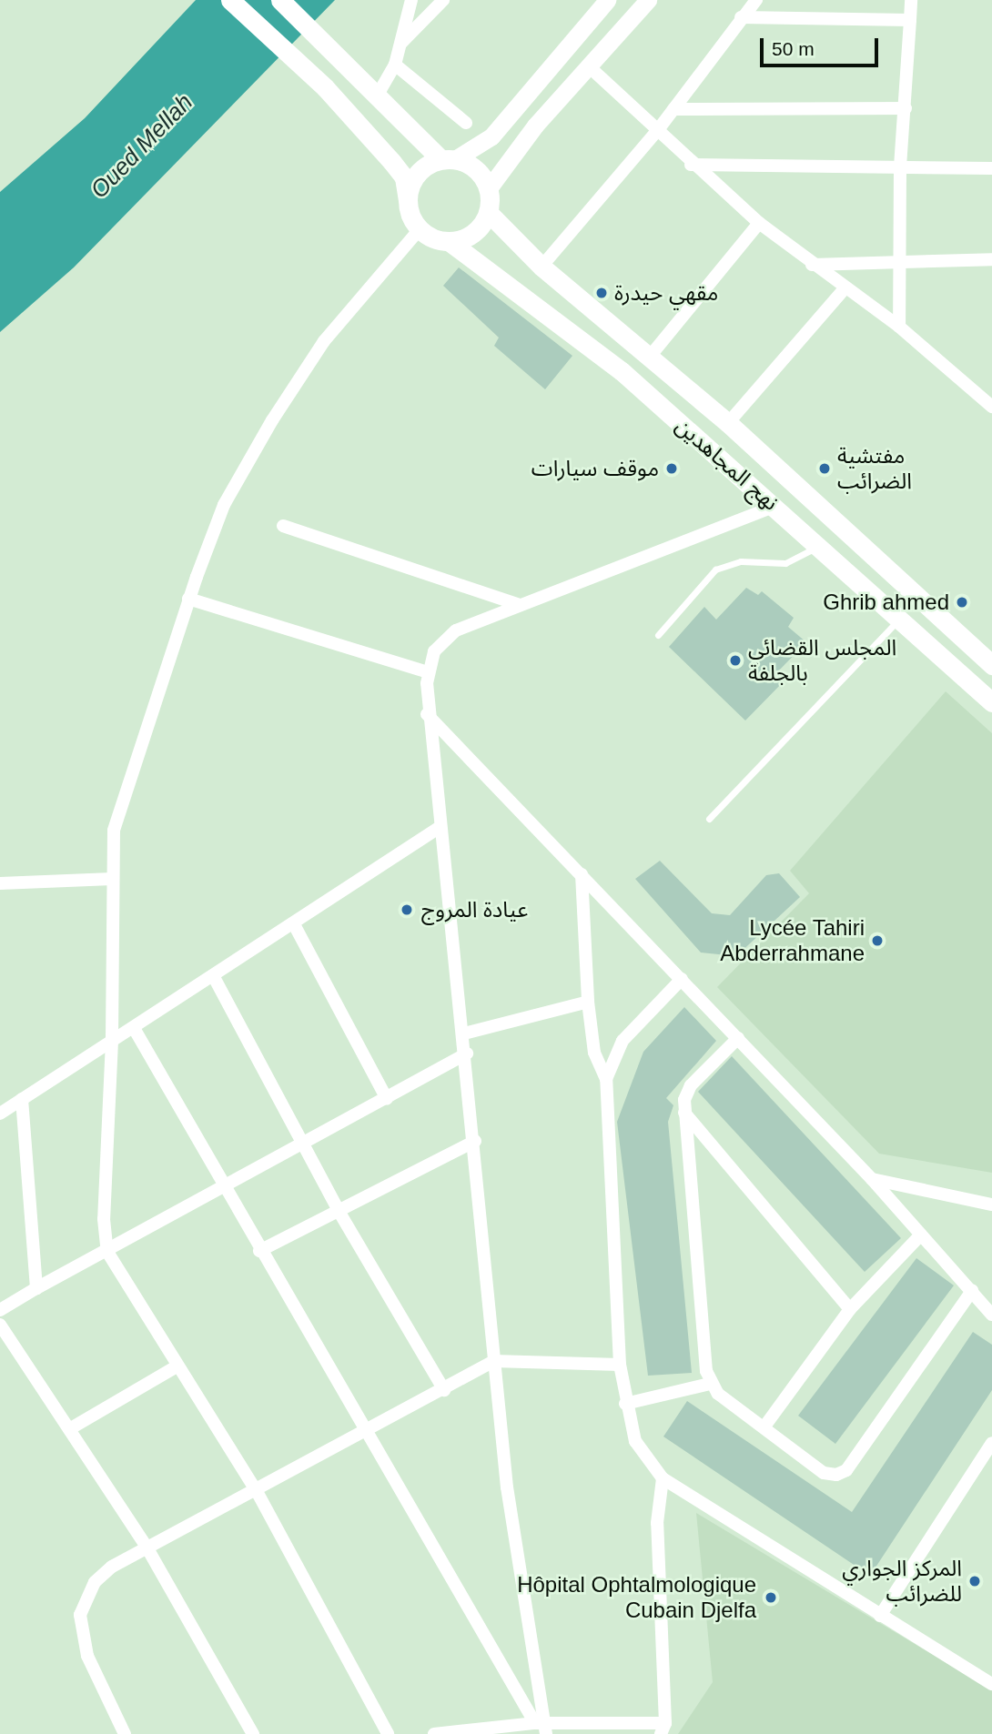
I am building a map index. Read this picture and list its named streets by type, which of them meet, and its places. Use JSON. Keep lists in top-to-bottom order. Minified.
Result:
{"streets":{"main road":["نهج المجاهدين"]},"water":["Oued Mellah"],"places":["مقهي حيدرة","موقف سيارات","مفتشية الضرائب","Ghrib ahmed","المجلس القضائي بالجلفة","عيادة المروج","Lycée Tahiri Abderrahmane","المركز الجواري للضرائب","Hôpital Ophtalmologique Cubain Djelfa"],"scale_bar":"50 m"}
